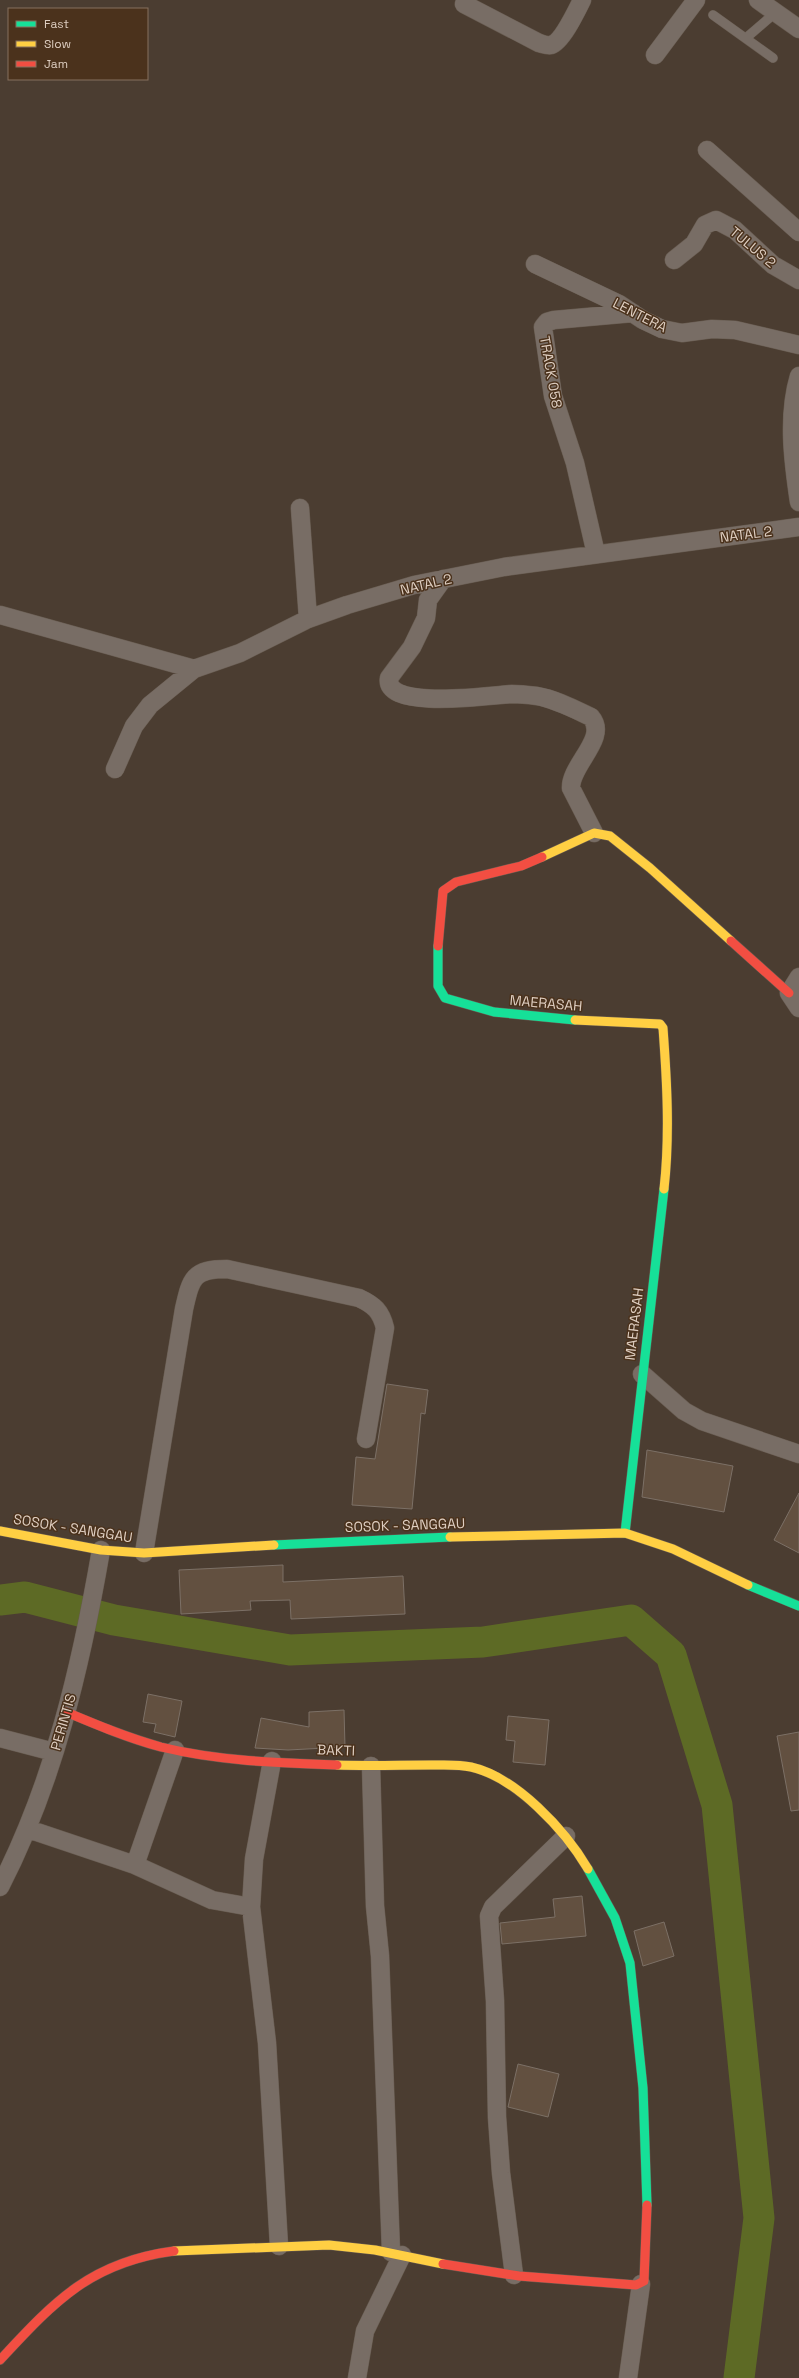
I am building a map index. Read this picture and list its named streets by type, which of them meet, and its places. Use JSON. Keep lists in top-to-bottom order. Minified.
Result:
{"streets":{"main road":["MAERASAH","SOSOK - SANGGAU","BAKTI"],"street":["TULUS 2","LENTERA","TRACK 058","NATAL 2","PERINTIS"]},"crossings":[["LENTERA","TRACK 058"],["TRACK 058","NATAL 2"],["MAERASAH","SOSOK - SANGGAU"],["SOSOK - SANGGAU","PERINTIS"],["PERINTIS","BAKTI"]],"legend":["Fast","Slow","Jam"]}
